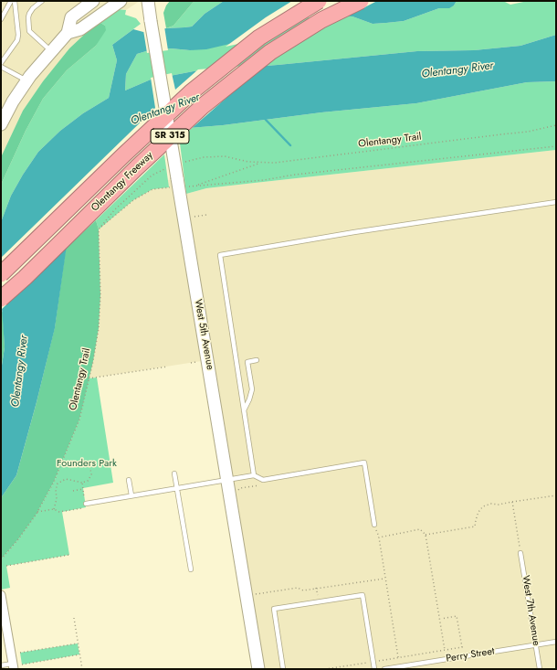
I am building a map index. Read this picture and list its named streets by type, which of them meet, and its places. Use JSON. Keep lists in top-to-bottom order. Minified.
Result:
{"streets":{"highway":["SR 315","Olentangy Freeway"],"main road":["West 5th Avenue"],"lane":["West 7th Avenue","Perry Street"],"path":["Olentangy Trail"]},"crossings":[["West 7th Avenue","Perry Street"]],"water":["Olentangy River"],"parks":["Founders Park"]}
